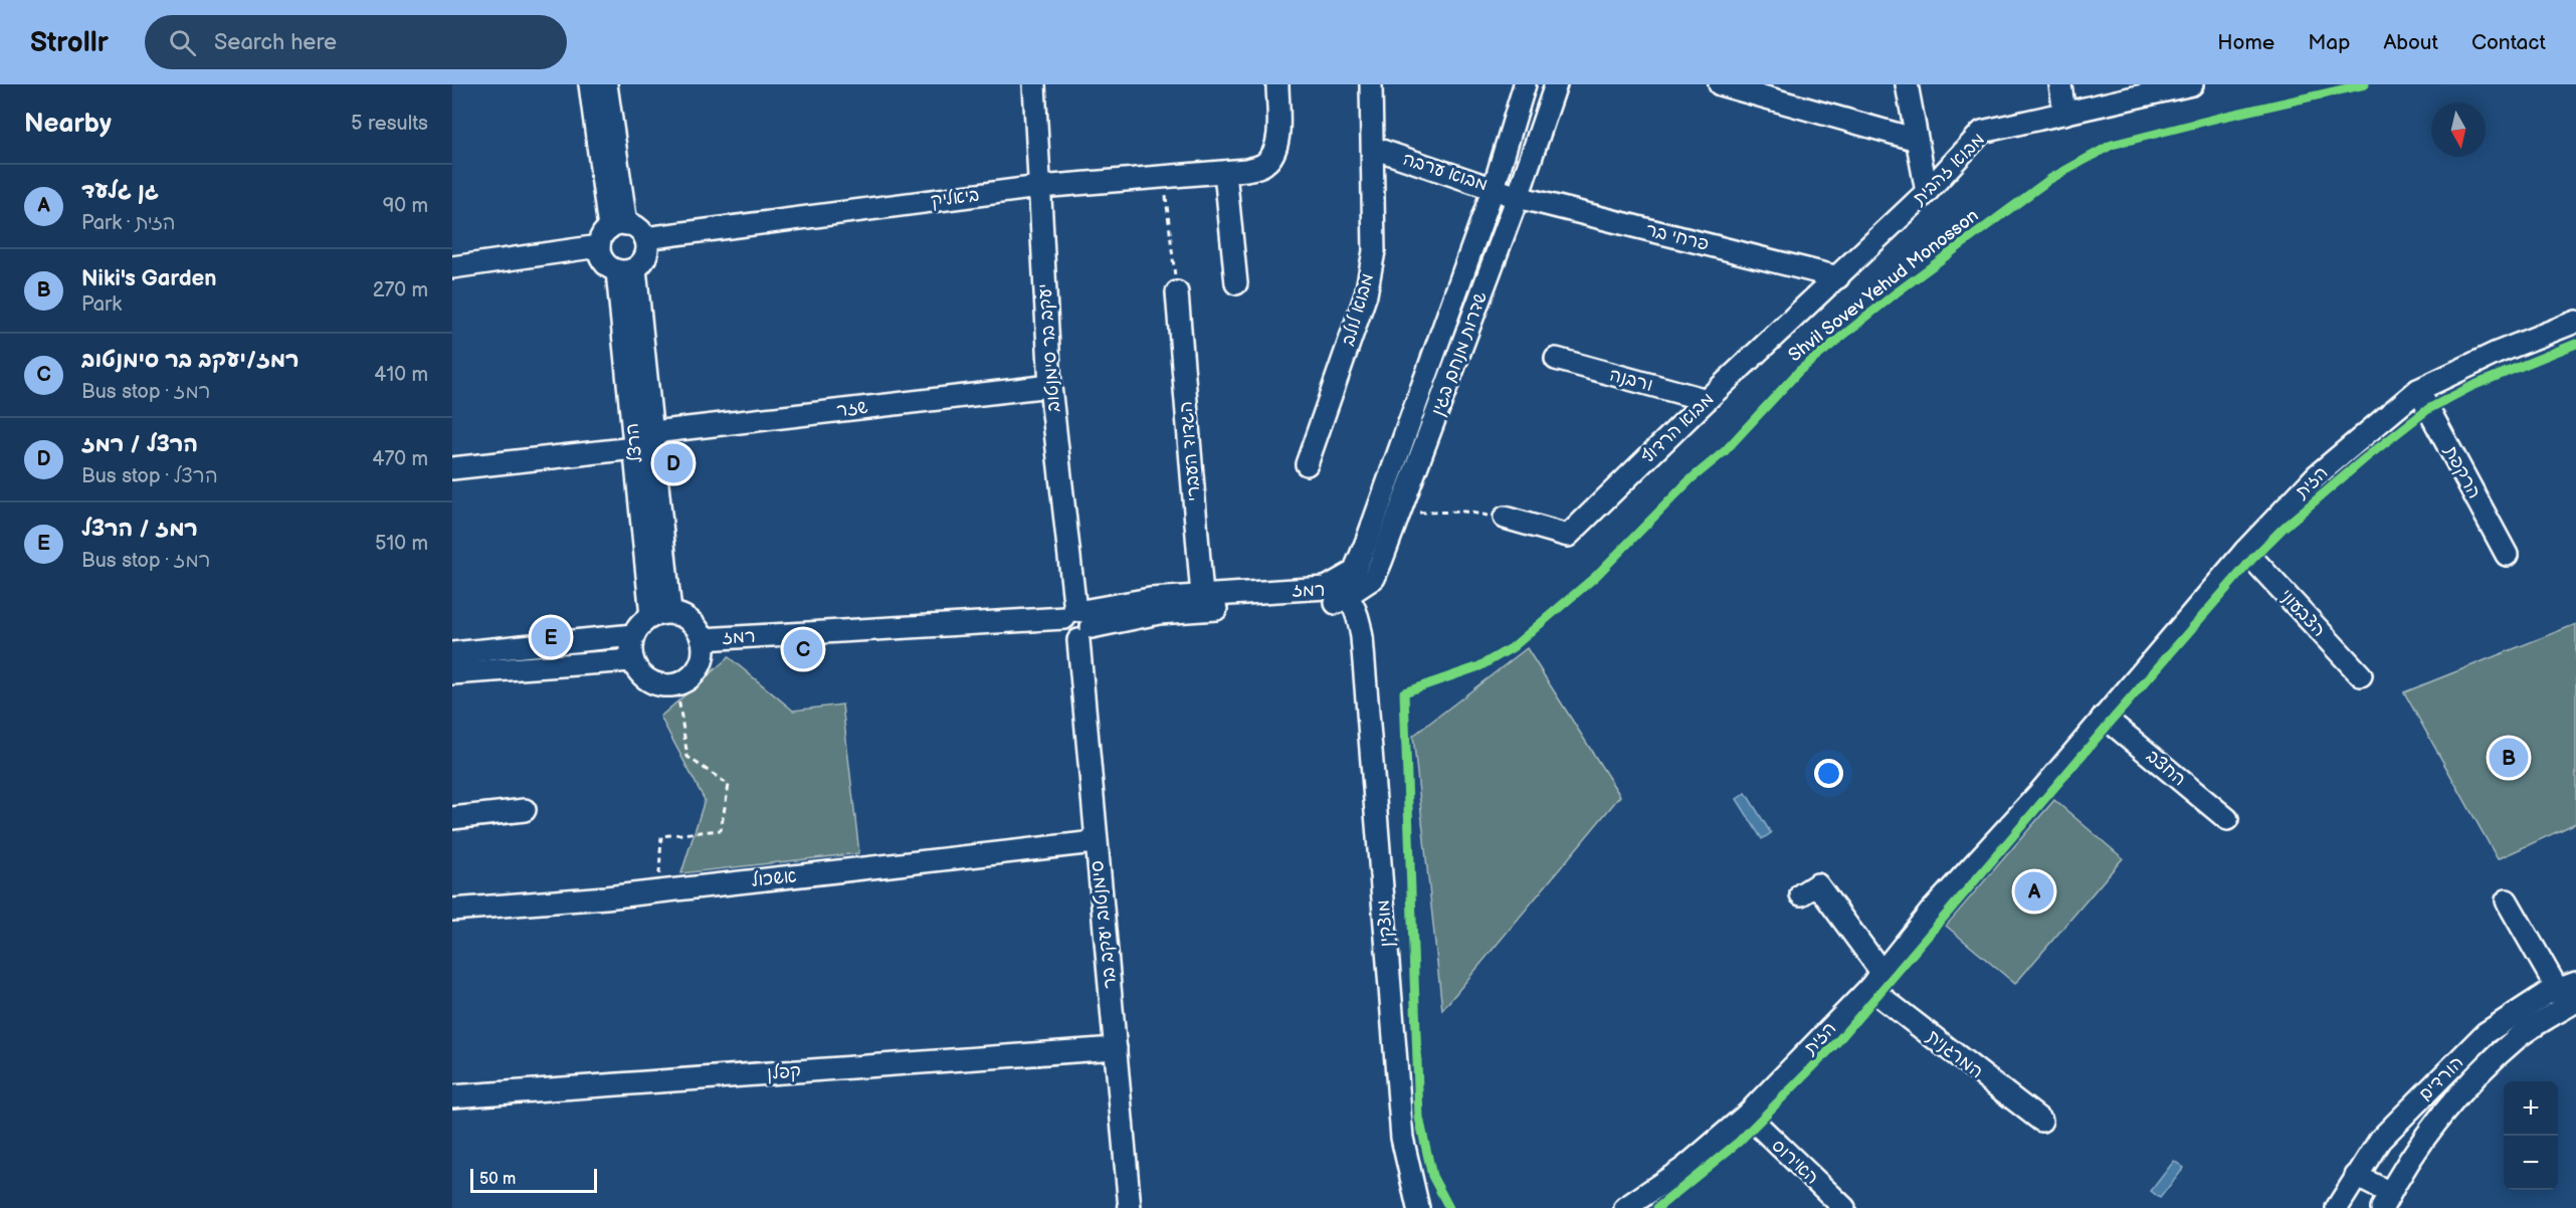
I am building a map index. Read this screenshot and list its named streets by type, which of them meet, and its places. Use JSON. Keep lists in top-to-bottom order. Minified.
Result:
{"streets":{"street":["מבוא זהבית","מבוא ערבה","ביאליק","פרחי בר","מבוא לולב","יעקב בר סימנטוב","שדרות מנחם בגין","ורבנה","שזר","מבוא הרדוף","הרצל","הגדוד העברי","הרקפת","הזית","רמז","הצבעוני","החצב","אשכול","מוצקין","סימנטוב יעקב בר","המרגנית","קפלן","הורדים","האירוס"],"cycle path":["Shvil Sovev Yehud Monosson"]},"crossings":[["מבוא זהבית","פרחי בר"],["מבוא זהבית","מבוא הרדוף"],["מבוא ערבה","פרחי בר"],["מבוא ערבה","מבוא לולב"],["מבוא ערבה","שדרות מנחם בגין"],["ביאליק","יעקב בר סימנטוב"],["ביאליק","הרצל"],["פרחי בר","שדרות מנחם בגין"],["פרחי בר","מבוא הרדוף"],["יעקב בר סימנטוב","שזר"],["יעקב בר סימנטוב","רמז"],["יעקב בר סימנטוב","סימנטוב יעקב בר"],["שדרות מנחם בגין","רמז"],["ורבנה","מבוא הרדוף"],["שזר","הרצל"],["הרצל","רמז"],["הגדוד העברי","רמז"],["הרקפת","הזית"],["הזית","הצבעוני"],["הזית","החצב"],["הזית","המרגנית"],["הזית","האירוס"],["רמז","מוצקין"],["רמז","סימנטוב יעקב בר"],["אשכול","סימנטוב יעקב בר"],["סימנטוב יעקב בר","קפלן"]],"scale_bar":"50 m","north":"bottom","page":{"header":"Strollr","search":"Search here","nav":["Home","Map","About","Contact"],"heading":["Nearby","5 results"],"list":[{"mark":"A","name":"גן גלעד","note":"Park · הזית","value":"90 m"},{"mark":"B","name":"Niki's Garden","note":"Park","value":"270 m"},{"mark":"C","name":"רמז/יעקב בר סימנטוב","note":"Bus stop · רמז","value":"410 m"},{"mark":"D","name":"הרצל / רמז","note":"Bus stop · הרצל","value":"470 m"},{"mark":"E","name":"רמז / הרצל","note":"Bus stop · רמז","value":"510 m"}],"pins":["D","E","C","B","A"],"map_buttons":["+","−"],"scale":"50 m"}}
